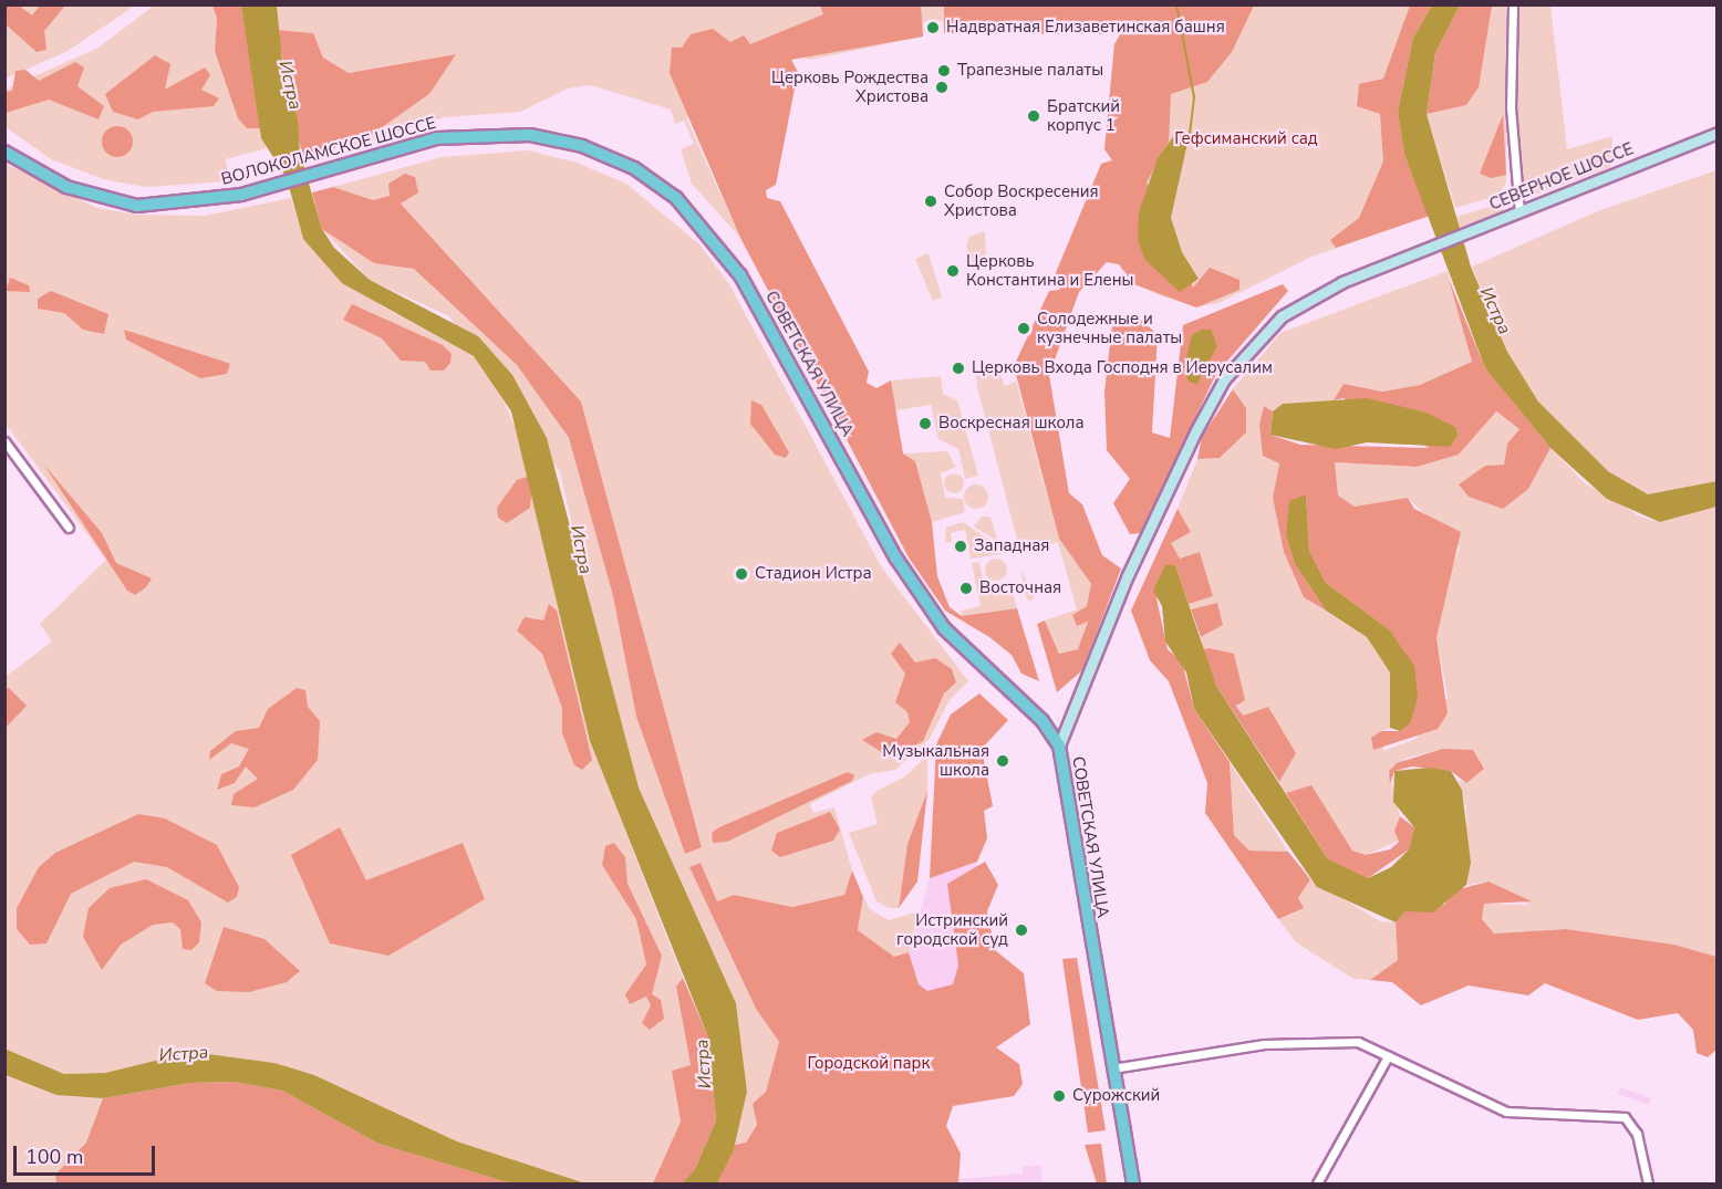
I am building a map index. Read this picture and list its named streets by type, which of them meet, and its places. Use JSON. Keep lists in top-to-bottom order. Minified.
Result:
{"streets":{"main road":["ВОЛОКОЛАМСКОЕ ШОССЕ","СЕВЕРНОЕ ШОССЕ","СОВЕТСКАЯ УЛИЦА"]},"crossings":[["ВОЛОКОЛАМСКОЕ ШОССЕ","СОВЕТСКАЯ УЛИЦА"],["СЕВЕРНОЕ ШОССЕ","СОВЕТСКАЯ УЛИЦА"]],"water":["Истра"],"parks":["Гефсиманский сад","Городской парк"],"places":["Надвратная Елизаветинская башня","Трапезные палаты","Церковь Рождества Христова","Братский корпус 1","Собор Воскресения Христова","Церковь Константина и Елены","Солодежные и кузнечные палаты","Церковь Входа Господня в Иерусалим","Воскресная школа","Западная","Стадион Истра","Восточная","Музыкальная школа","Истринский городской суд","Сурожский"],"scale_bar":"100 m"}
